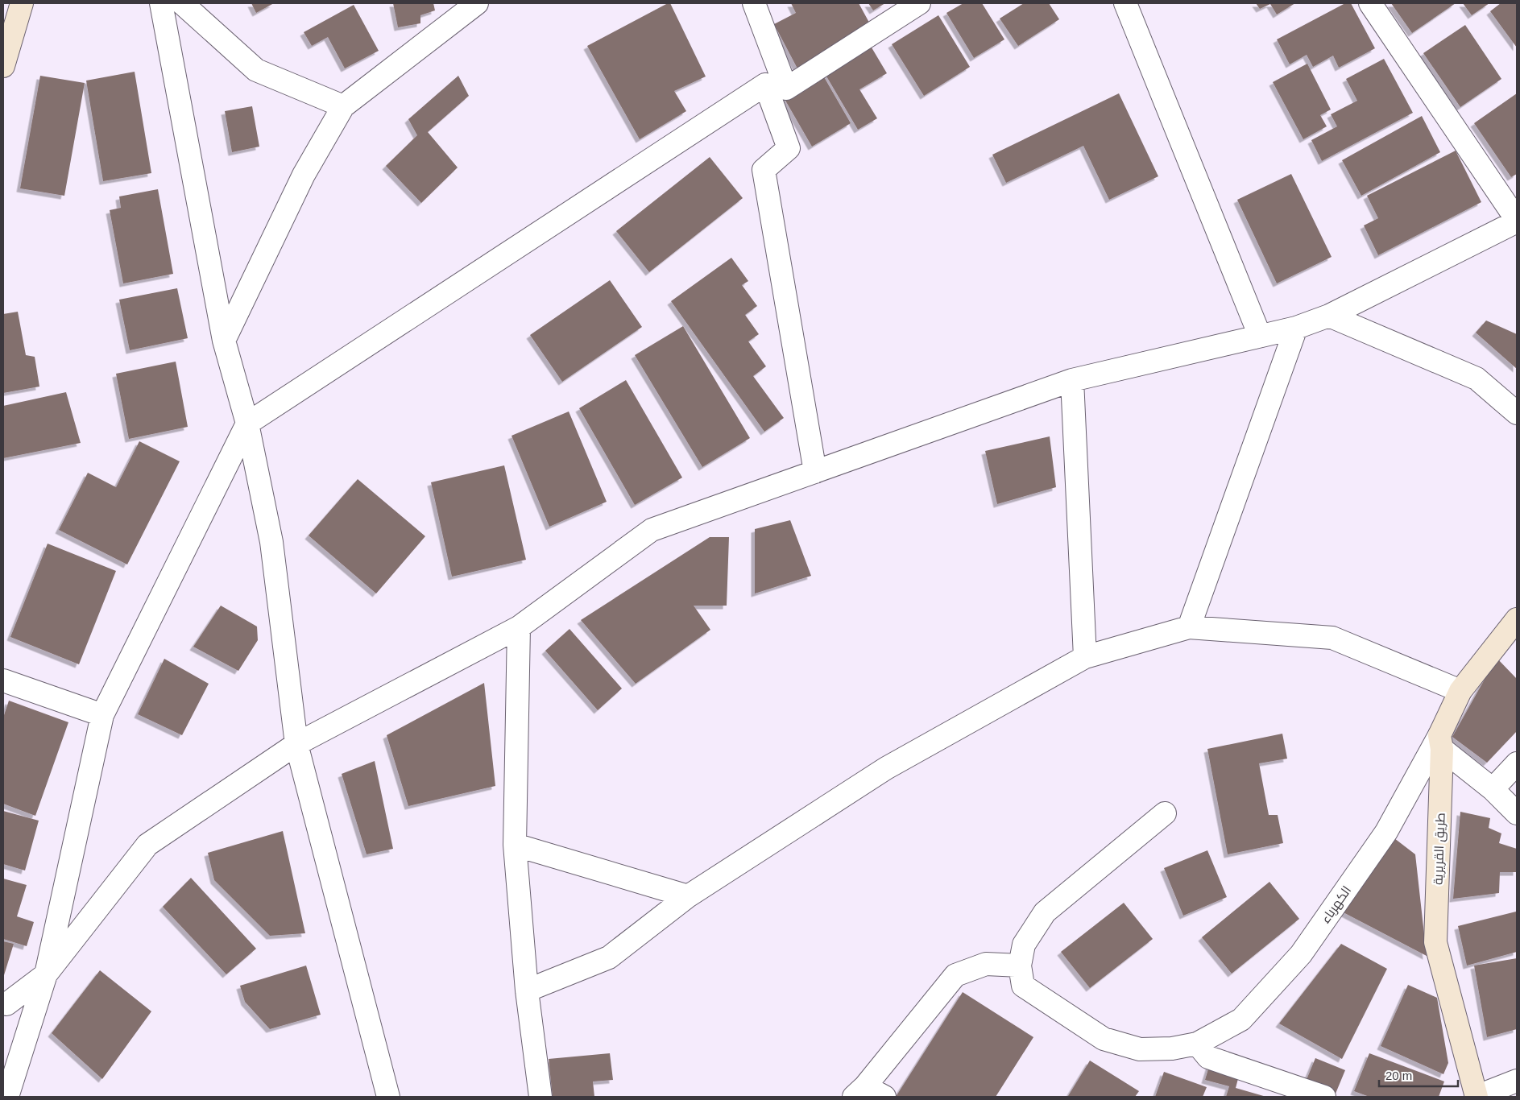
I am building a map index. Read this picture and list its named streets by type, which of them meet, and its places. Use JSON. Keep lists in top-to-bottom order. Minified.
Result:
{"streets":{"street":["طريق القريرية","الكهرباء"]},"crossings":[["طريق القريرية","الكهرباء"]],"scale_bar":"20 m"}
